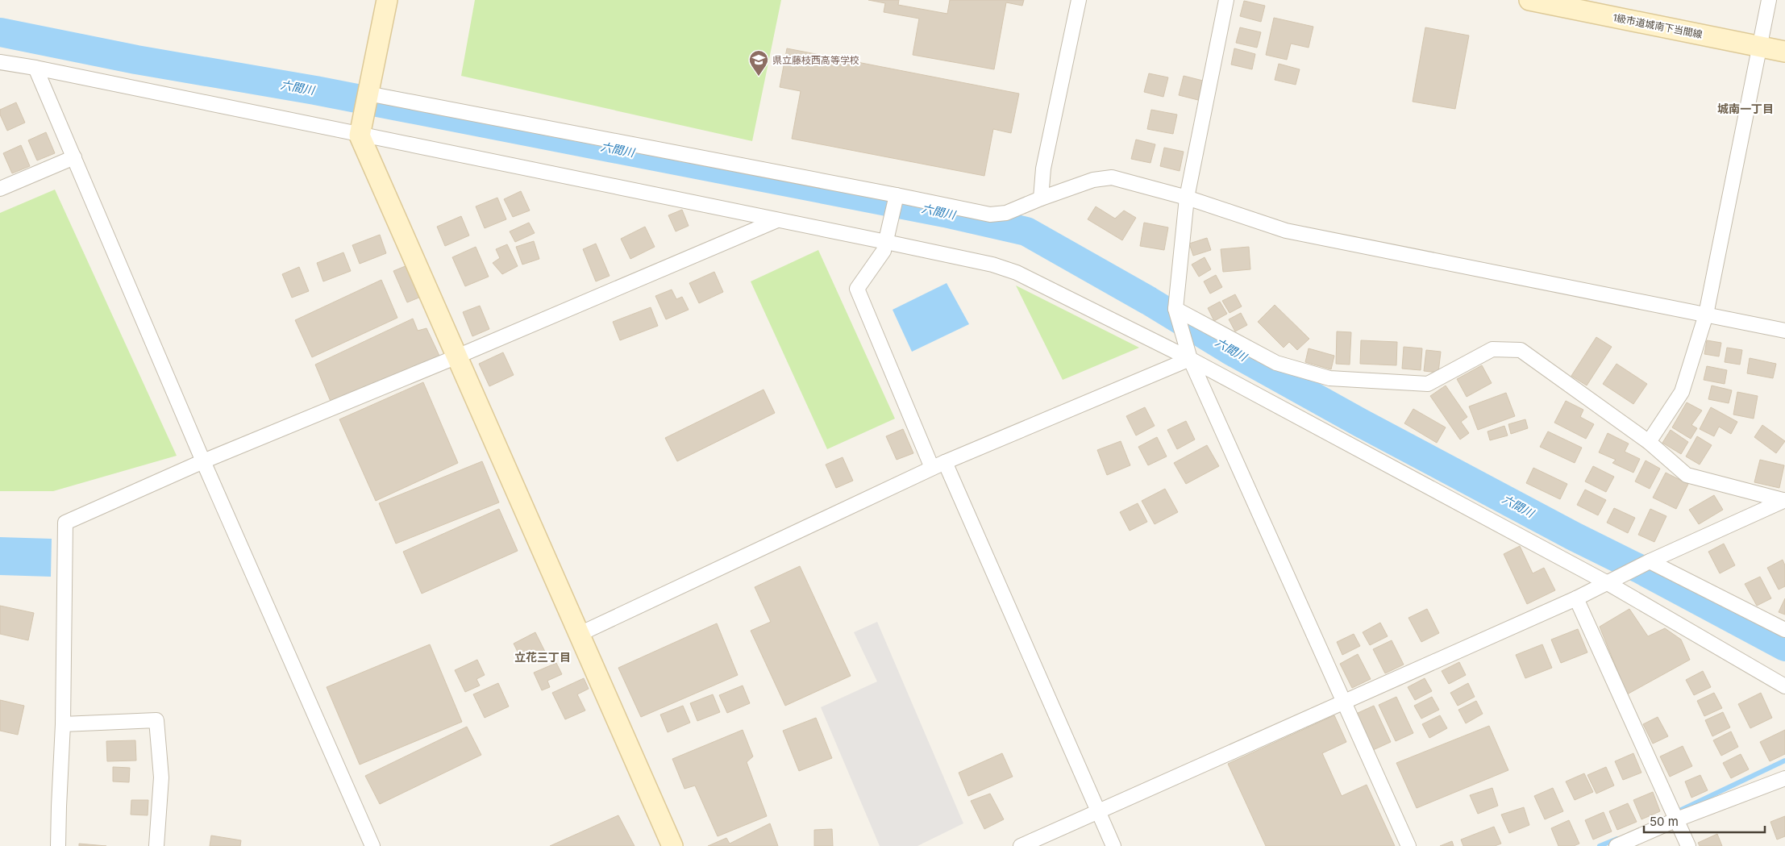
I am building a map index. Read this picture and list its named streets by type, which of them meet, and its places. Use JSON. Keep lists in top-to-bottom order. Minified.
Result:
{"streets":{"street":["1級市道城南下当間線"]},"districts":["城南一丁目","立花三丁目"],"water":["六間川"],"places":{"school or university":["県立藤枝西高等学校"]},"scale_bar":"50 m"}
